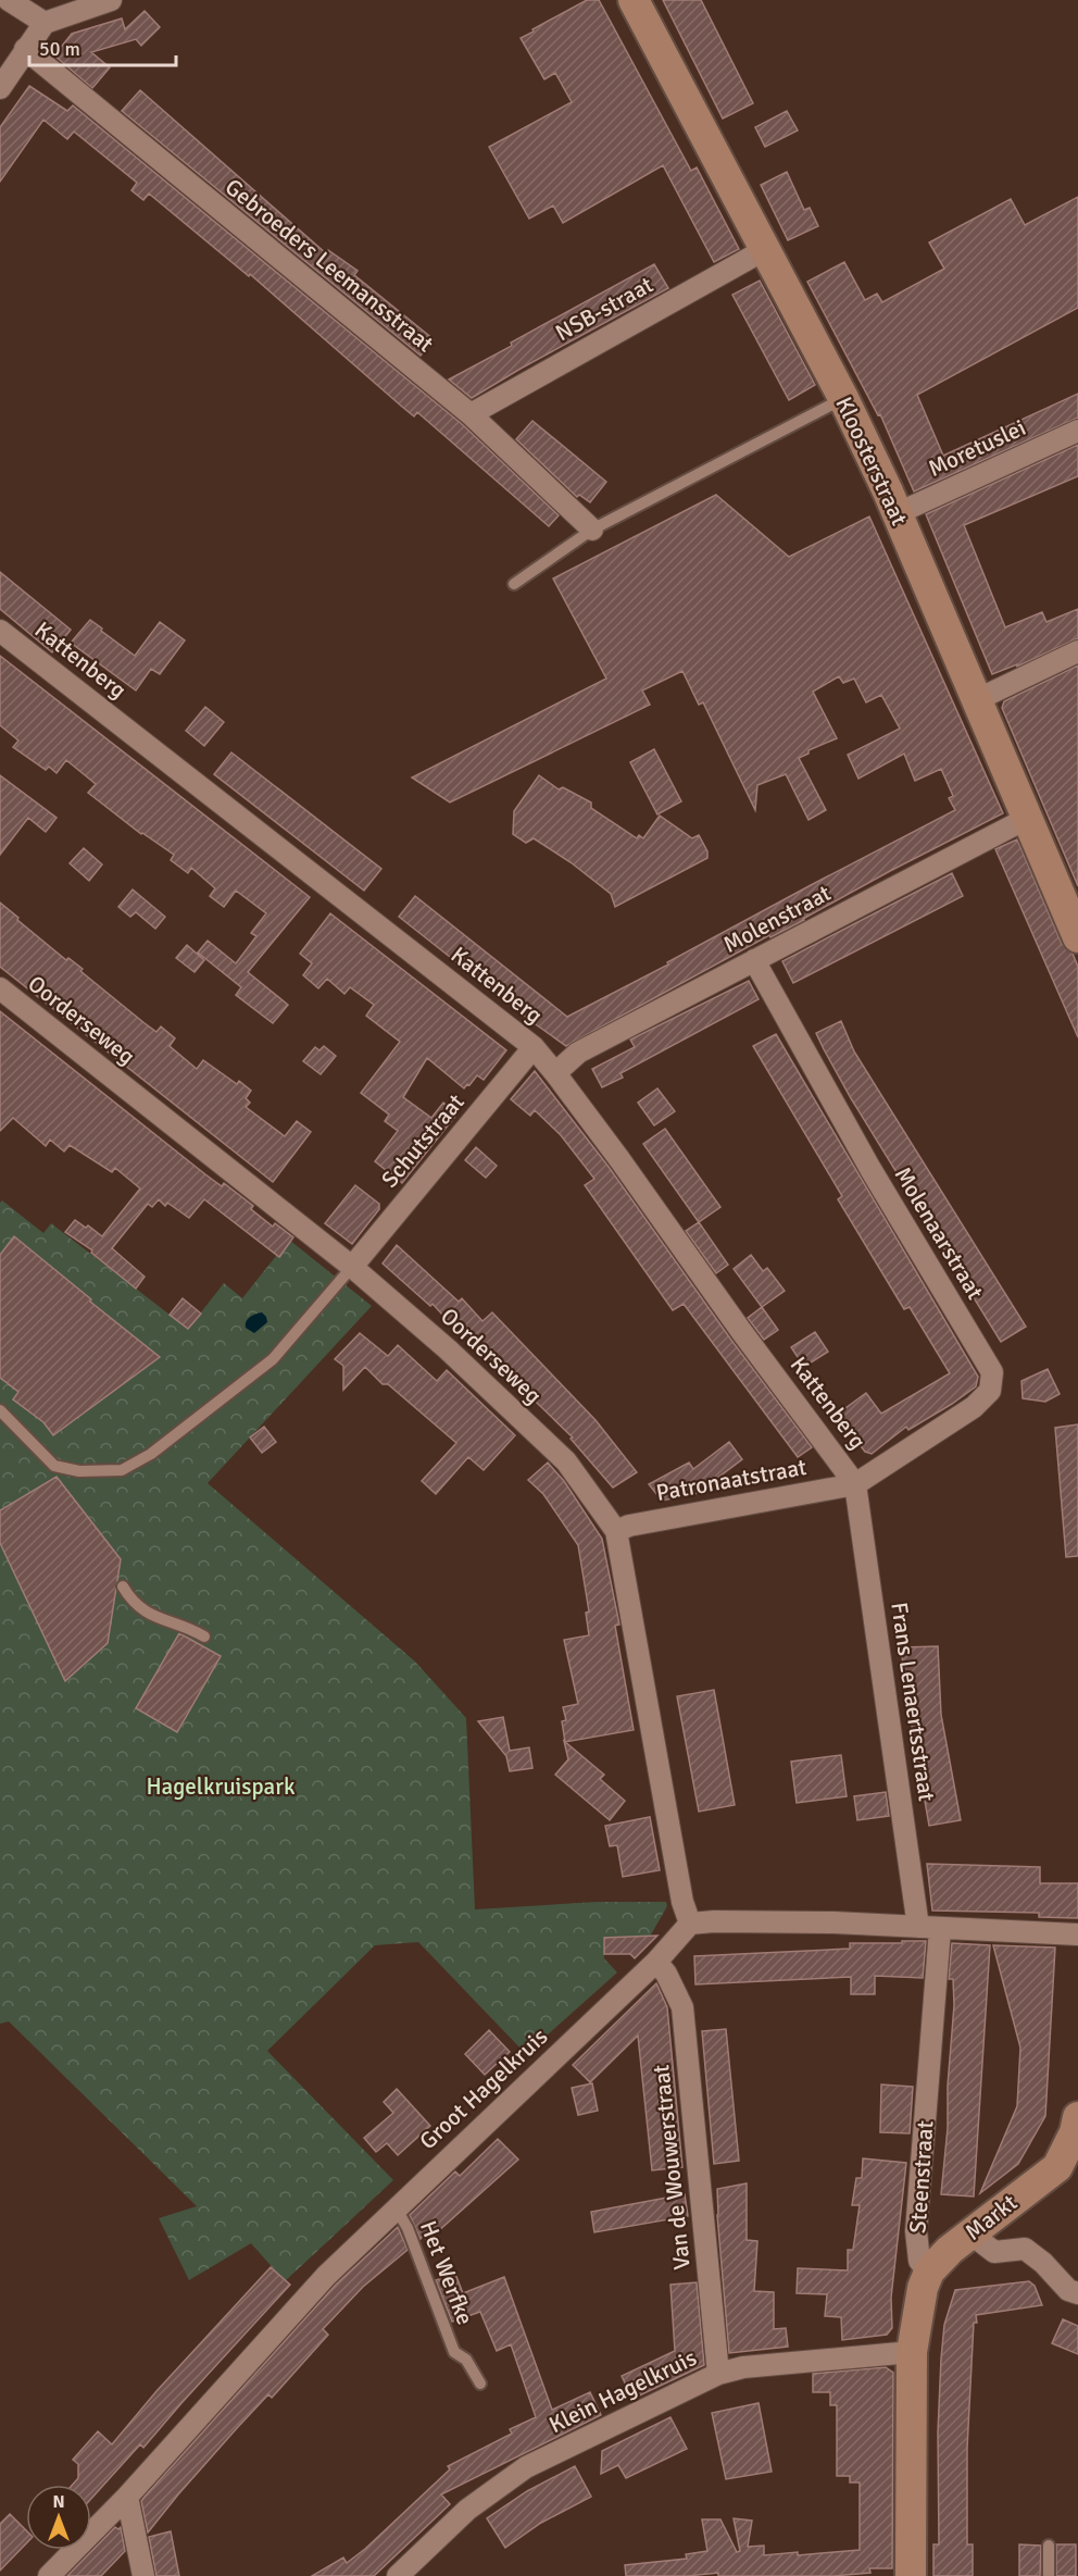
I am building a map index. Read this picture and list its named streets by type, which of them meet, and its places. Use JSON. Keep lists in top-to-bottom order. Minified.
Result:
{"streets":{"main road":["Kloosterstraat","Markt"],"street":["Gebroeders Leemansstraat","NSB-straat","Moretuslei","Kattenberg","Molenstraat","Oorderseweg","Schutstraat","Molenaarstraat","Patronaatstraat","Frans Lenaertsstraat","Groot Hagelkruis","Van de Wouwerstraat","Steenstraat","Klein Hagelkruis"],"lane":["Het Werfke"]},"crossings":[["Gebroeders Leemansstraat","NSB-straat"],["NSB-straat","Kloosterstraat"],["Moretuslei","Kloosterstraat"],["Kloosterstraat","Molenstraat"],["Kattenberg","Molenstraat"],["Kattenberg","Schutstraat"],["Kattenberg","Molenaarstraat"],["Kattenberg","Patronaatstraat"],["Kattenberg","Frans Lenaertsstraat"],["Molenstraat","Molenaarstraat"],["Oorderseweg","Schutstraat"],["Oorderseweg","Patronaatstraat"],["Oorderseweg","Groot Hagelkruis"],["Molenaarstraat","Patronaatstraat"],["Molenaarstraat","Frans Lenaertsstraat"],["Patronaatstraat","Frans Lenaertsstraat"],["Frans Lenaertsstraat","Steenstraat"],["Groot Hagelkruis","Van de Wouwerstraat"],["Groot Hagelkruis","Het Werfke"],["Van de Wouwerstraat","Klein Hagelkruis"],["Steenstraat","Markt"]],"parks":["Hagelkruispark"],"scale_bar":"50 m","north":"top"}
